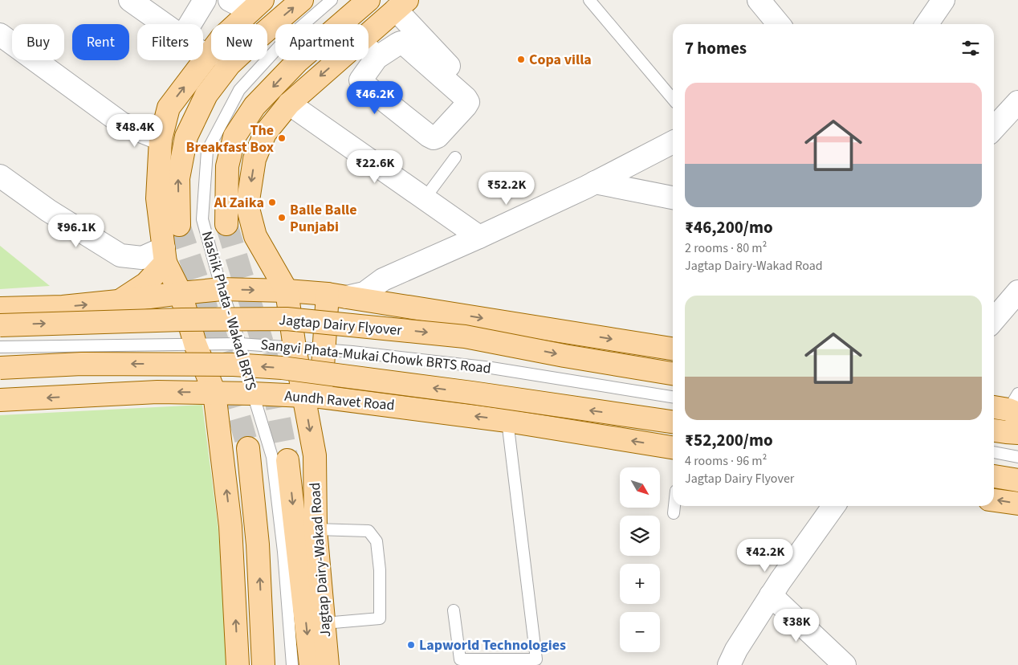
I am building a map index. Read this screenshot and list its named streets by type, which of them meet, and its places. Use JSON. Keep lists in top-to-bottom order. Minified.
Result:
{"streets":{"main road":["Jagtap Dairy Flyover","Aundh Ravet Road","Jagtap Dairy-Wakad Road"],"lane":["Nashik Phata - Wakad BRTS","Sangvi Phata-Mukai Chowk BRTS Road"]},"crossings":[["Nashik Phata - Wakad BRTS","Sangvi Phata-Mukai Chowk BRTS Road"],["Nashik Phata - Wakad BRTS","Aundh Ravet Road"],["Aundh Ravet Road","Jagtap Dairy-Wakad Road"]],"places":["Copa villa","The Breakfast Box","Al Zaika","Balle Balle Punjabi","Lapworld Technologies"],"north":"bottom right","page":{"chip":["Buy","Rent","Filters","New","Apartment"],"heading":"7 homes","list":[{"name":"₹46,200/mo","note":"2 rooms · 80 m² · Jagtap Dairy-Wakad Road"},{"name":"₹52,200/mo","note":"4 rooms · 96 m² · Jagtap Dairy Flyover"}],"price":["₹46.2K","₹48.4K","₹22.6K","₹52.2K","₹96.1K","₹42.2K","₹38K"],"map_buttons":["+","−"]}}
